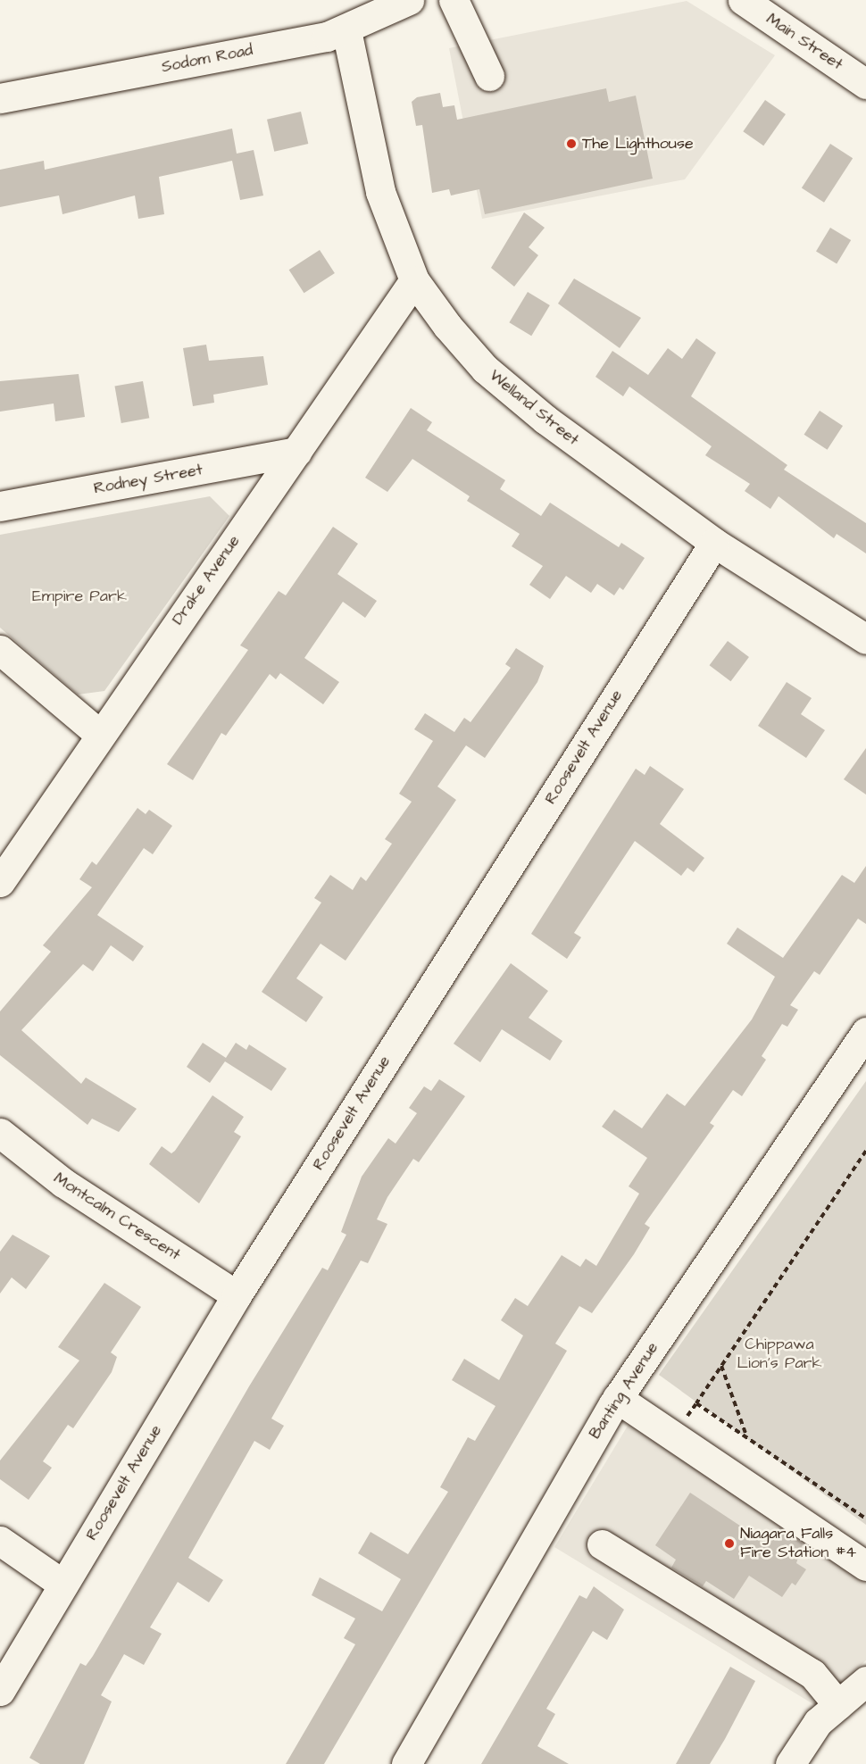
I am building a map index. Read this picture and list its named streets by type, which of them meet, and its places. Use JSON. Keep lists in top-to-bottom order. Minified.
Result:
{"streets":{"street":["Main Street","Sodom Road","Welland Street","Rodney Street","Drake Avenue","Roosevelt Avenue","Montcalm Crescent","Banting Avenue"]},"crossings":[["Sodom Road","Welland Street"],["Welland Street","Drake Avenue"],["Welland Street","Roosevelt Avenue"],["Rodney Street","Drake Avenue"],["Roosevelt Avenue","Montcalm Crescent"]],"parks":["Empire Park","Chippawa Lion's Park"],"places":["The Lighthouse","Niagara Falls Fire Station #4"]}
